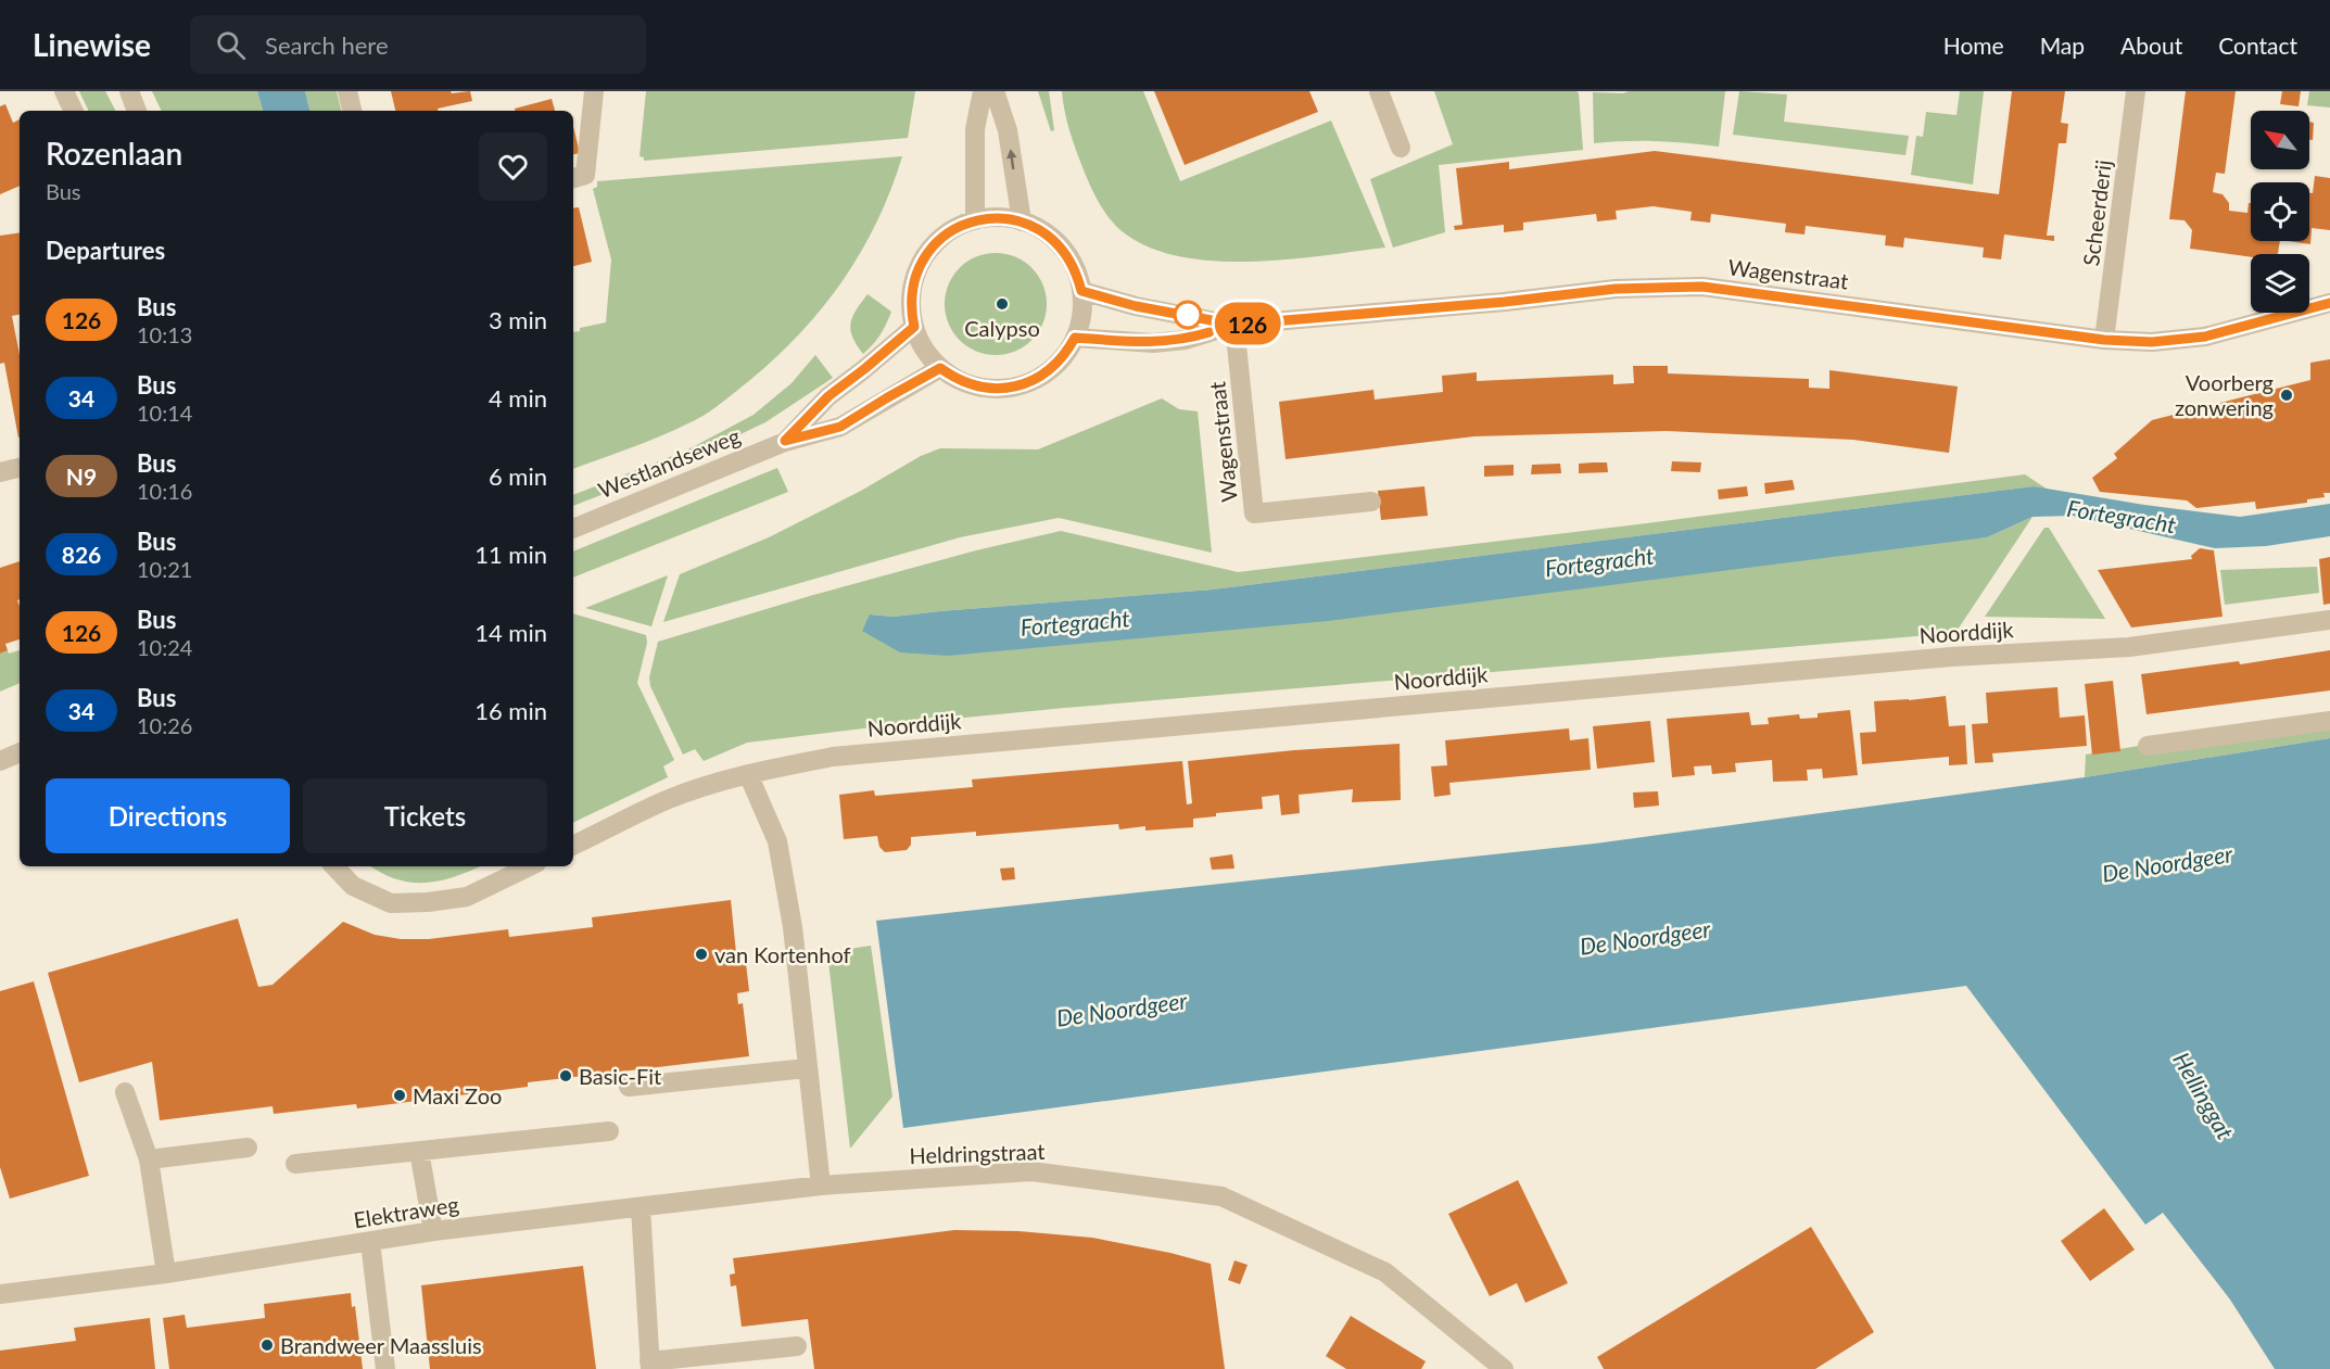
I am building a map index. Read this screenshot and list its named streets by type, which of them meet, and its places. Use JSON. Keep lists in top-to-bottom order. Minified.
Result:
{"streets":{"street":["Scheerderij","Wagenstraat","Westlandseweg","Noorddijk","Heldringstraat","Elektraweg"]},"crossings":[["Scheerderij","Wagenstraat"],["Wagenstraat","Westlandseweg"],["Heldringstraat","Elektraweg"]],"water":["Fortegracht","De Noordgeer","Hellinggat"],"places":["Calypso","Voorberg zonwering","van Kortenhof","Basic-Fit","Maxi Zoo","Brandweer Maassluis"],"lines":["bus line 126"],"north":"top left","page":{"header":"Linewise","search":"Search here","nav":["Home","Map","About","Contact"],"on_map":"126","heading":[["Rozenlaan","Bus"],"Departures"],"list":[{"mark":"126","name":"Bus","note":"10:13","value":"3 min"},{"mark":"34","name":"Bus","note":"10:14","value":"4 min"},{"mark":"N9","name":"Bus","note":"10:16","value":"6 min"},{"mark":"826","name":"Bus","note":"10:21","value":"11 min"},{"mark":"126","name":"Bus","note":"10:24","value":"14 min"},{"mark":"34","name":"Bus","note":"10:26","value":"16 min"}],"buttons":["Directions","Tickets"]}}
